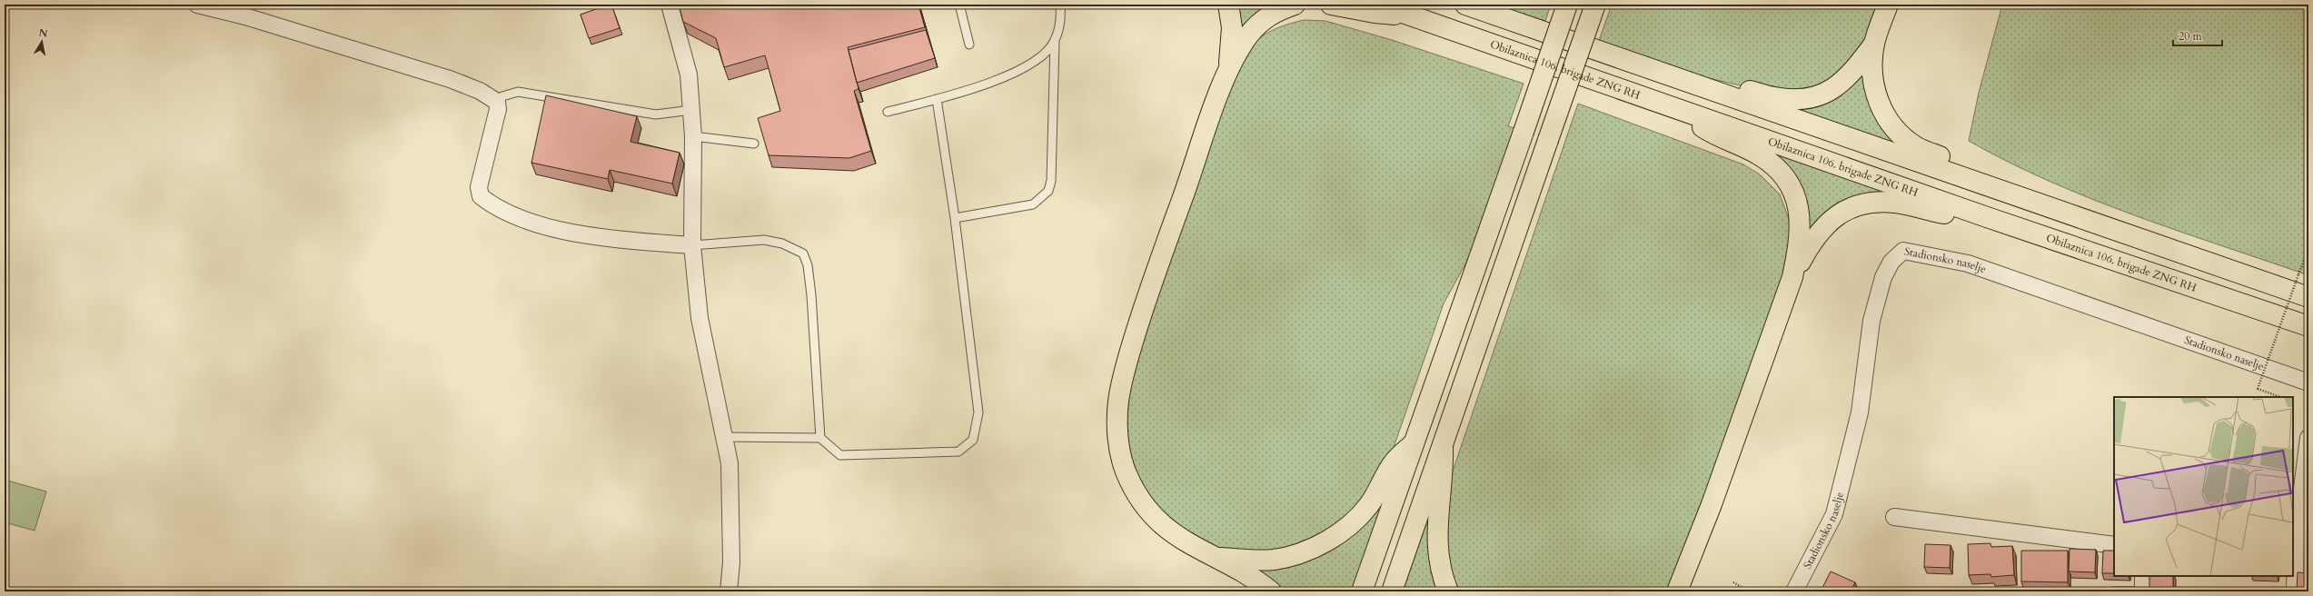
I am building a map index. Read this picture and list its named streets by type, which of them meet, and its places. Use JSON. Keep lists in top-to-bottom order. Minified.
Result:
{"streets":{"main road":["Obilaznica 106. brigade ZNG RH"],"street":["Stadionsko naselje"]},"scale_bar":"20 m","north":"top"}
